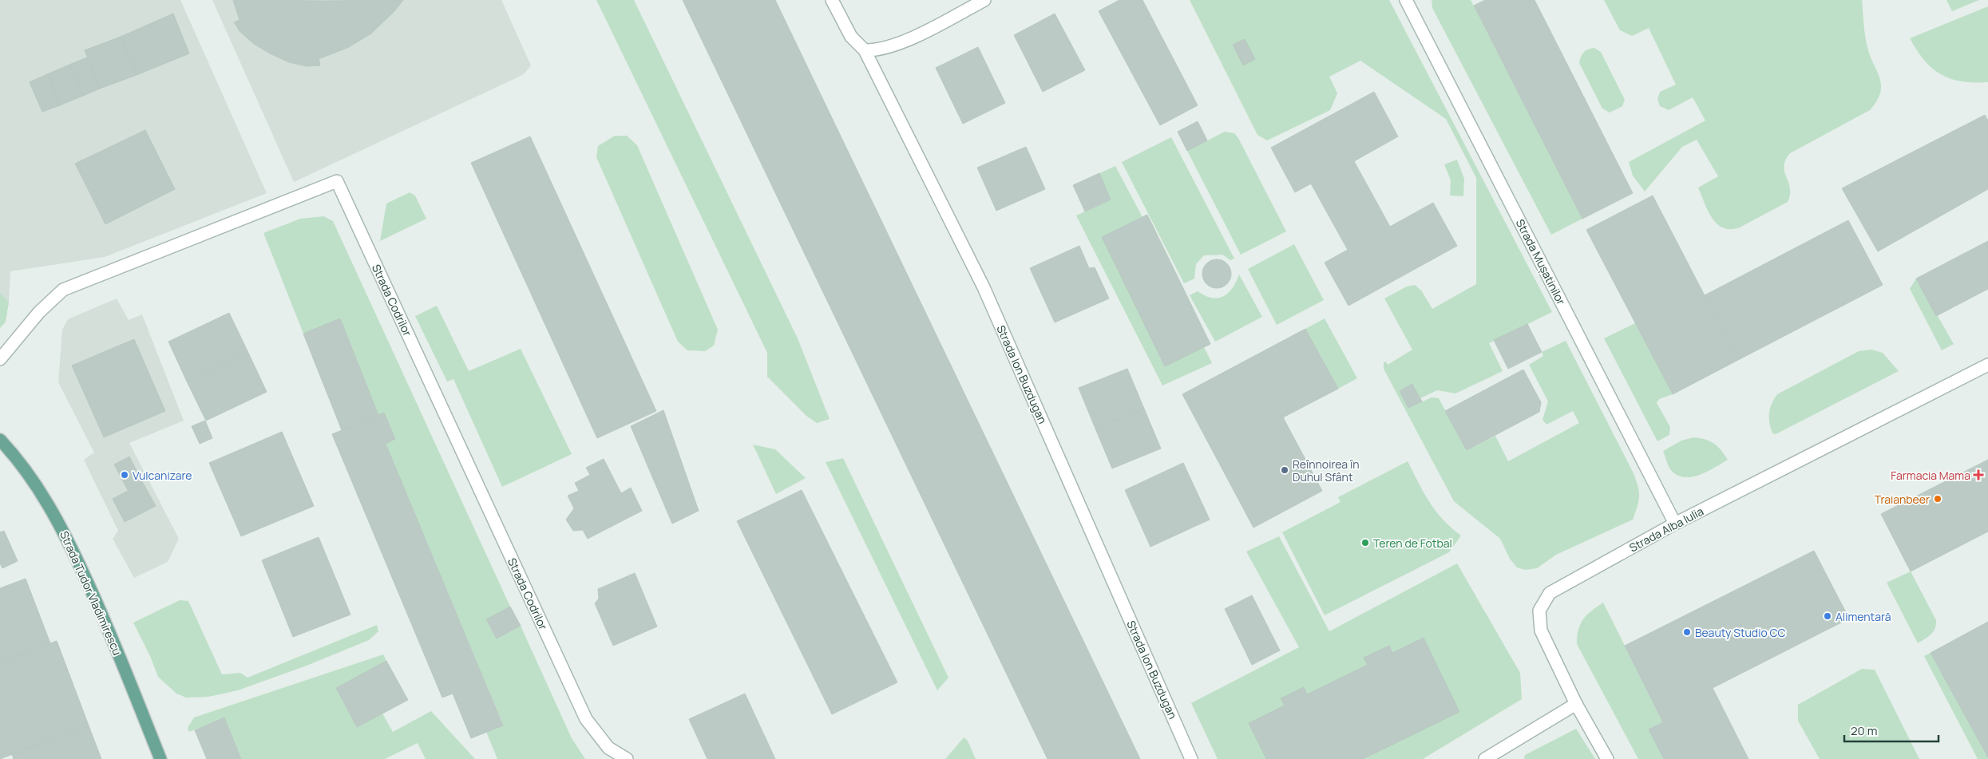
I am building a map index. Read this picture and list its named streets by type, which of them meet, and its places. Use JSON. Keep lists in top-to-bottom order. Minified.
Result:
{"streets":{"main road":["Strada Tudor Vladimirescu"],"street":["Strada Mușatinilor","Strada Codrilor","Strada Ion Buzdugan","Strada Alba Iulia"]},"crossings":[["Strada Mușatinilor","Strada Alba Iulia"]],"places":{"other":["Reînnoirea în Duhul Sfânt","Vulcanizare","Traianbeer","Teren de Fotbal","Alimentară","Beauty Studio CC"],"health":["Farmacia Mama"]},"scale_bar":"20 m"}
